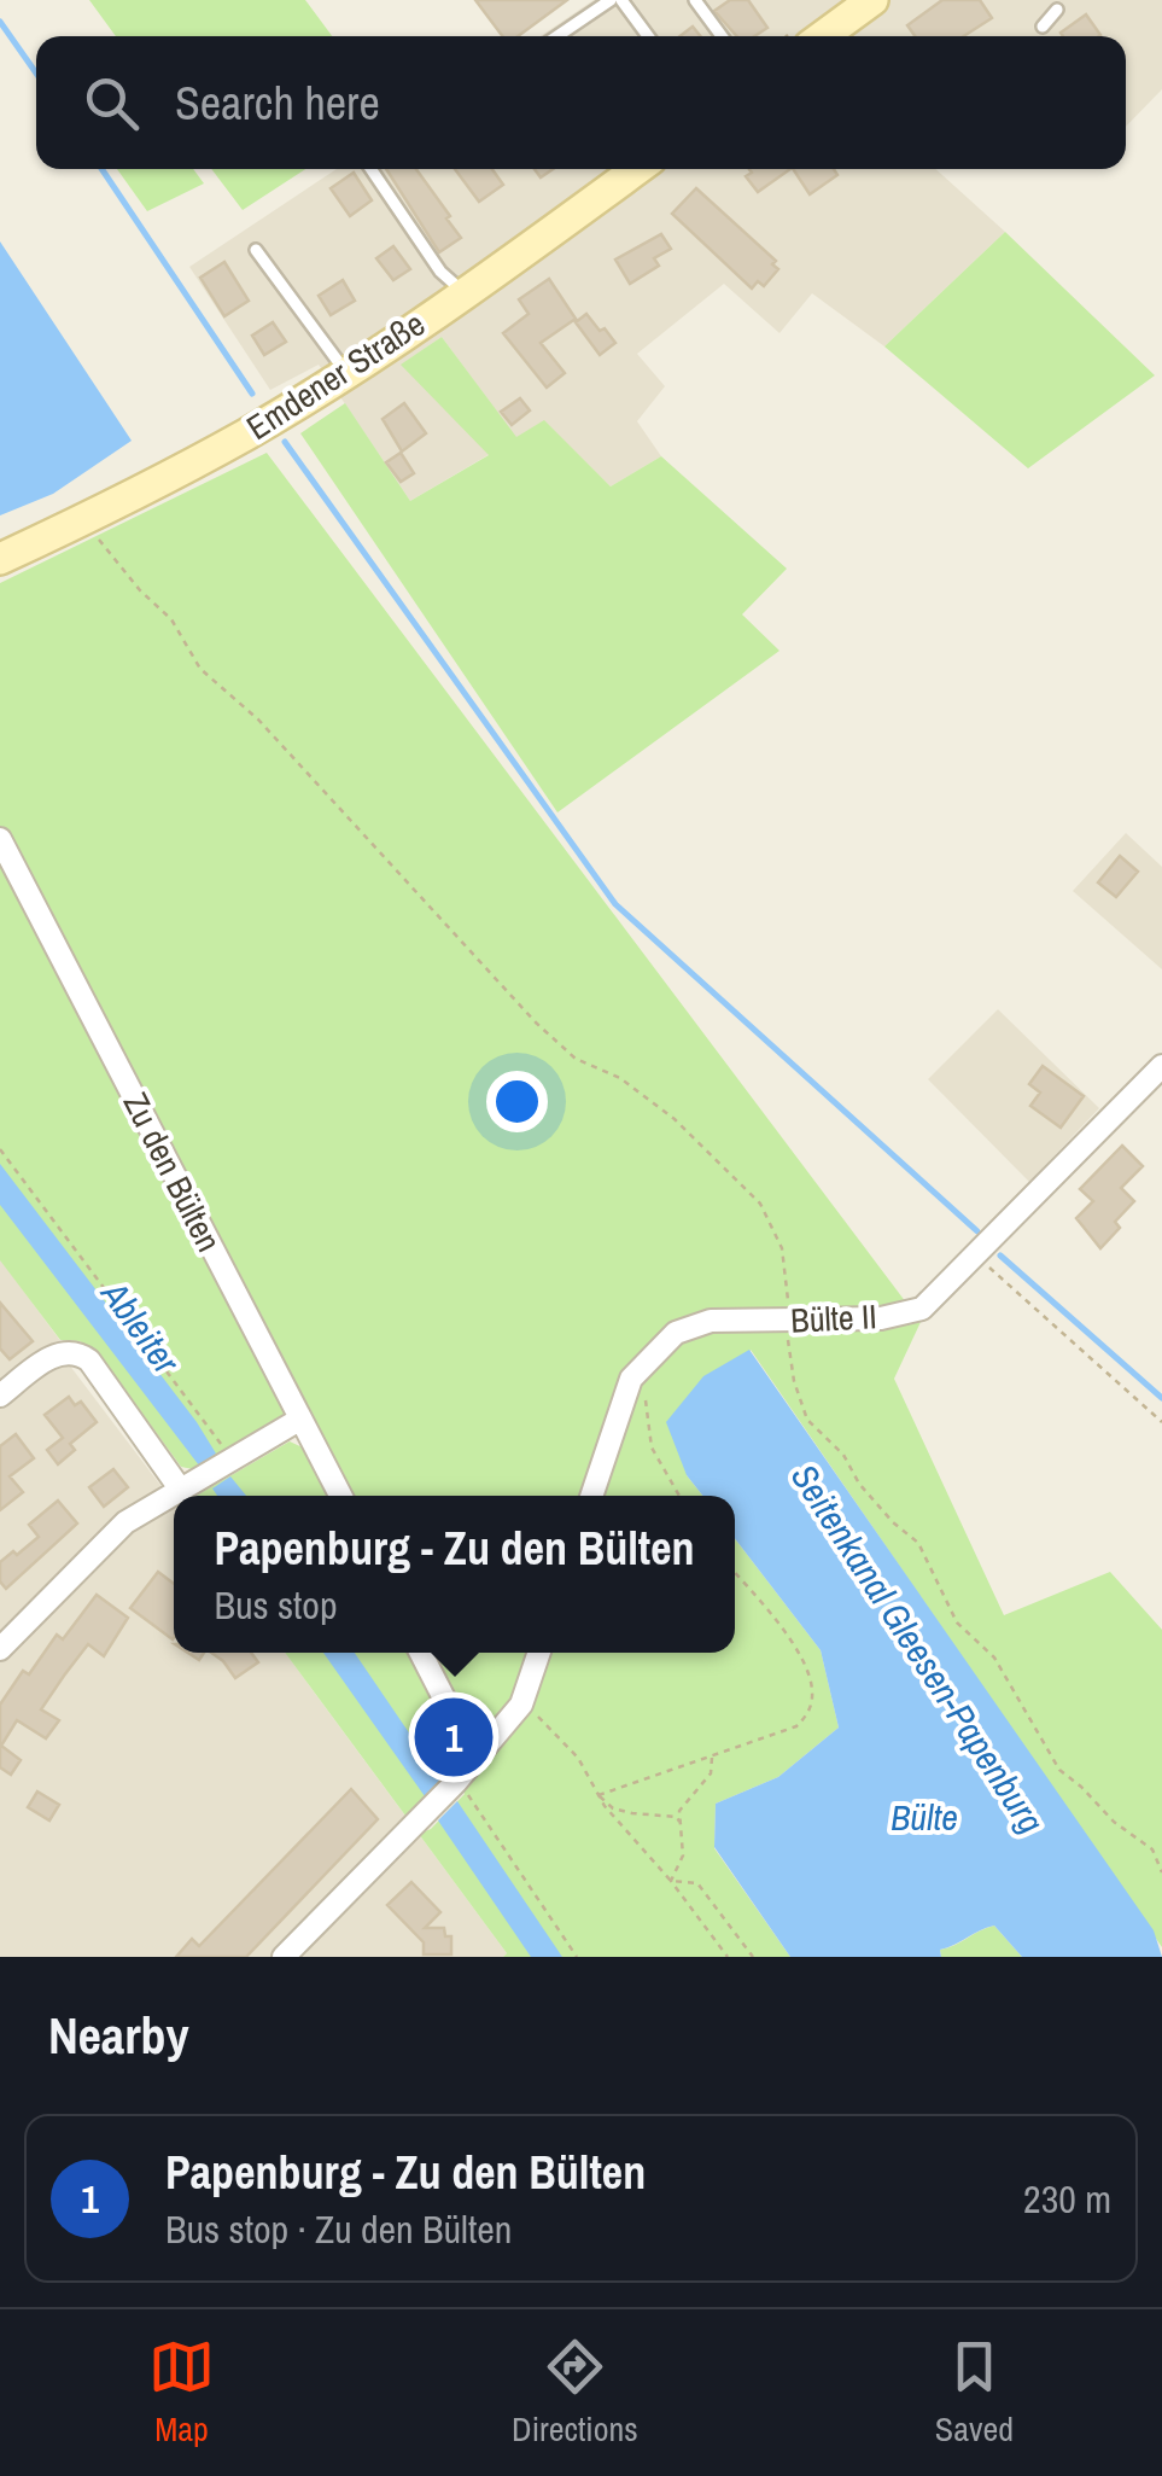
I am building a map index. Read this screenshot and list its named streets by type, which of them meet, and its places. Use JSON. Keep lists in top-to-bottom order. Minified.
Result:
{"streets":{"street":["Emdener Straße","Zu den Bülten","Bülte II"]},"water":["Ableiter","Seitenkanal Gleesen-Papenburg","Bülte"],"page":{"search":"Search here","popup":["Papenburg - Zu den Bülten","Bus stop"],"pins":"1","heading":"Nearby","list":[{"mark":"1","name":"Papenburg - Zu den Bülten","note":"Bus stop · Zu den Bülten","value":"230 m"}],"nav":["Map","Directions","Saved"]}}
